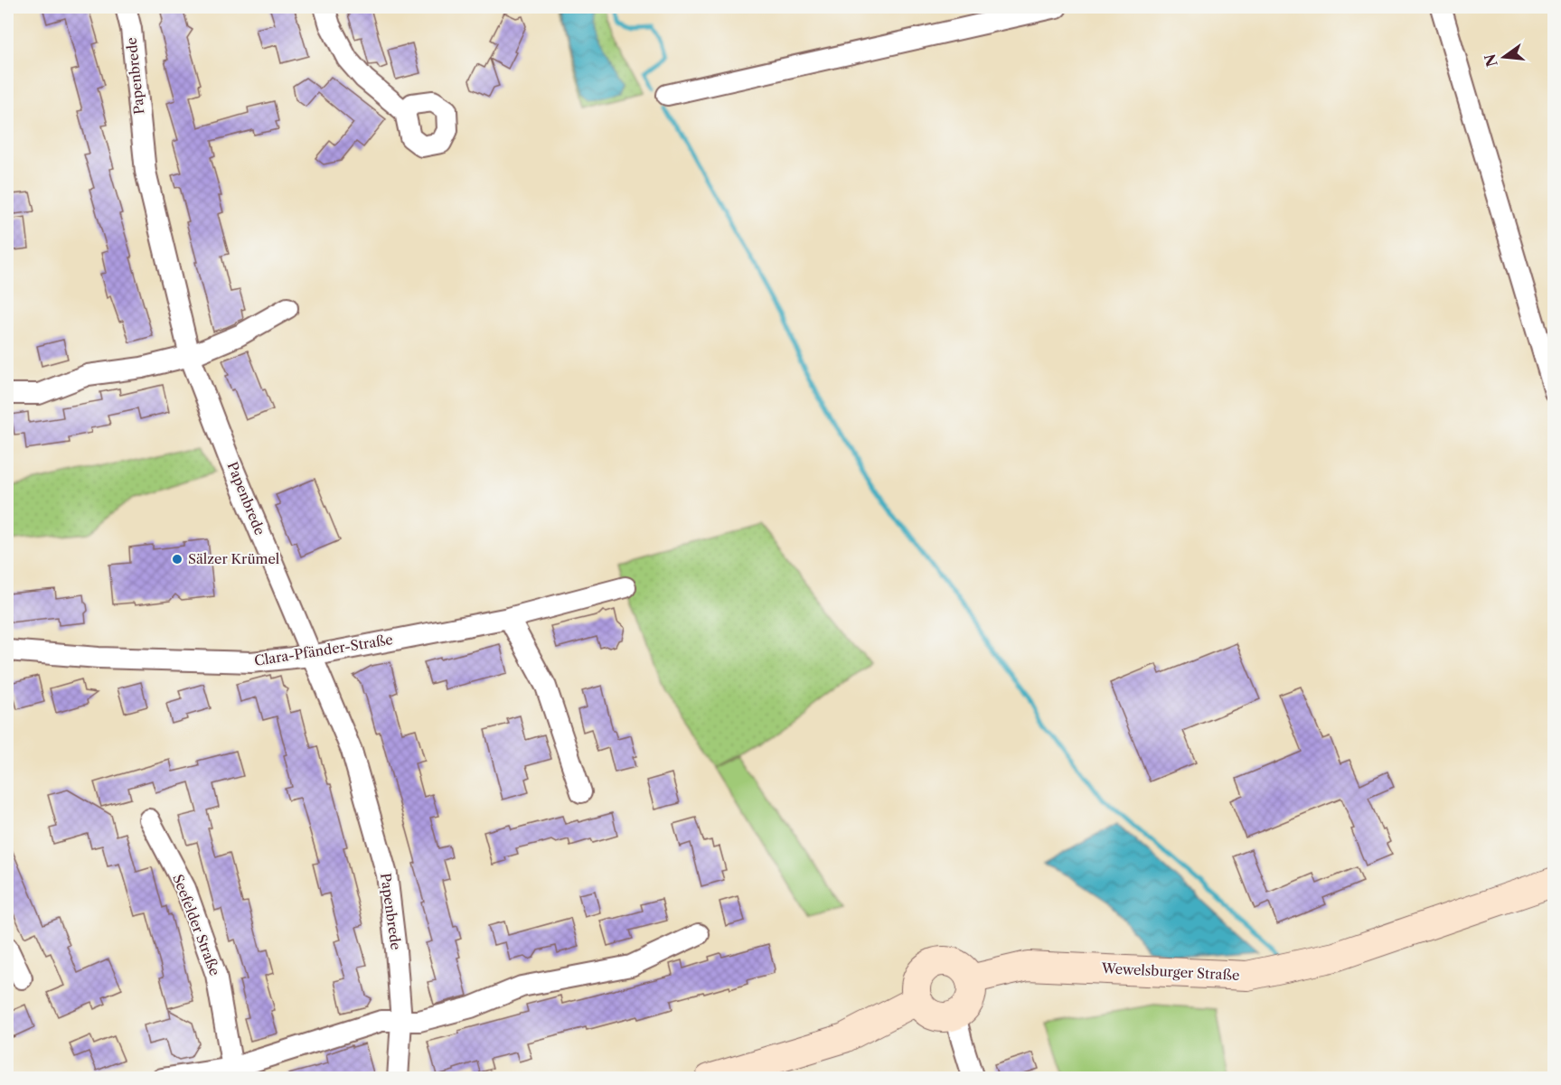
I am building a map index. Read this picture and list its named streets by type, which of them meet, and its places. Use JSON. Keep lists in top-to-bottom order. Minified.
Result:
{"streets":{"main road":["Wewelsburger Straße"],"street":["Papenbrede","Clara-Pfänder-Straße","Seefelder Straße"]},"crossings":[["Papenbrede","Clara-Pfänder-Straße"]],"places":["Sälzer Krümel"],"north":"left"}
